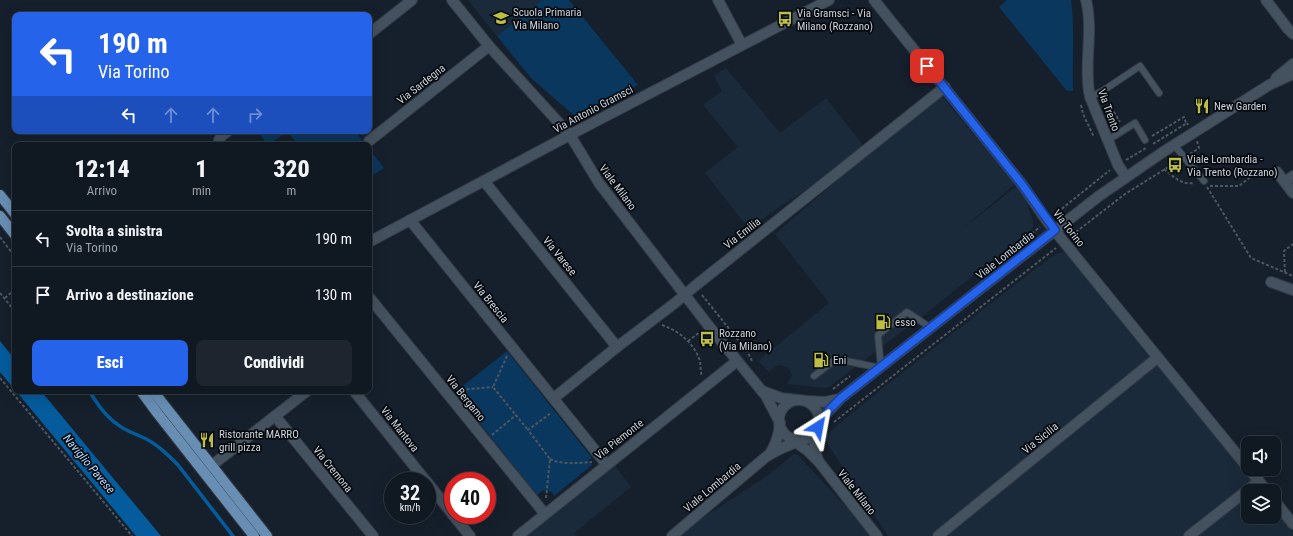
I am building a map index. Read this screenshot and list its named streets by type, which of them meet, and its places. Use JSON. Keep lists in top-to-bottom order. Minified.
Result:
{"streets":{"street":["Via Sardegna","Via Antonio Gramsci","Via Trento","Viale Milano","Via Torino","Via Emilia","Viale Lombardia","Via Varese","Via Brescia","Via Bergamo","Via Mantova","Via Sicilia","Via Piemonte","Via Cremona"]},"crossings":[["Via Sardegna","Viale Milano"],["Via Antonio Gramsci","Viale Milano"],["Via Antonio Gramsci","Via Varese"],["Via Antonio Gramsci","Via Brescia"],["Via Trento","Viale Lombardia"],["Viale Milano","Via Emilia"],["Viale Milano","Viale Lombardia"],["Viale Milano","Via Piemonte"],["Via Torino","Via Emilia"],["Via Torino","Viale Lombardia"],["Via Torino","Via Sicilia"],["Via Emilia","Via Varese"],["Via Emilia","Via Brescia"],["Via Brescia","Via Piemonte"],["Via Bergamo","Via Piemonte"]],"water":["Naviglio Pavese"],"places":{"school or university":["Scuola Primaria Via Milano"],"bus stop":["Via Gramsci - Via Milano (Rozzano)","Viale Lombardia - Via Trento (Rozzano)","Rozzano (Via Milano)"],"restaurant":["New Garden","Ristorante MARRO grill pizza"],"fuel station":["esso","Eni"]},"page":{"turn":["190 m","Via Torino"],"eta":["12:14","Arrivo","1","min","320","m"],"list":[{"name":"Svolta a sinistra","note":"Via Torino","value":"190 m"},{"name":"Arrivo a destinazione","value":"130 m"}],"buttons":["Esci","Condividi"],"speed":"32 km/h","limit":"40"}}
